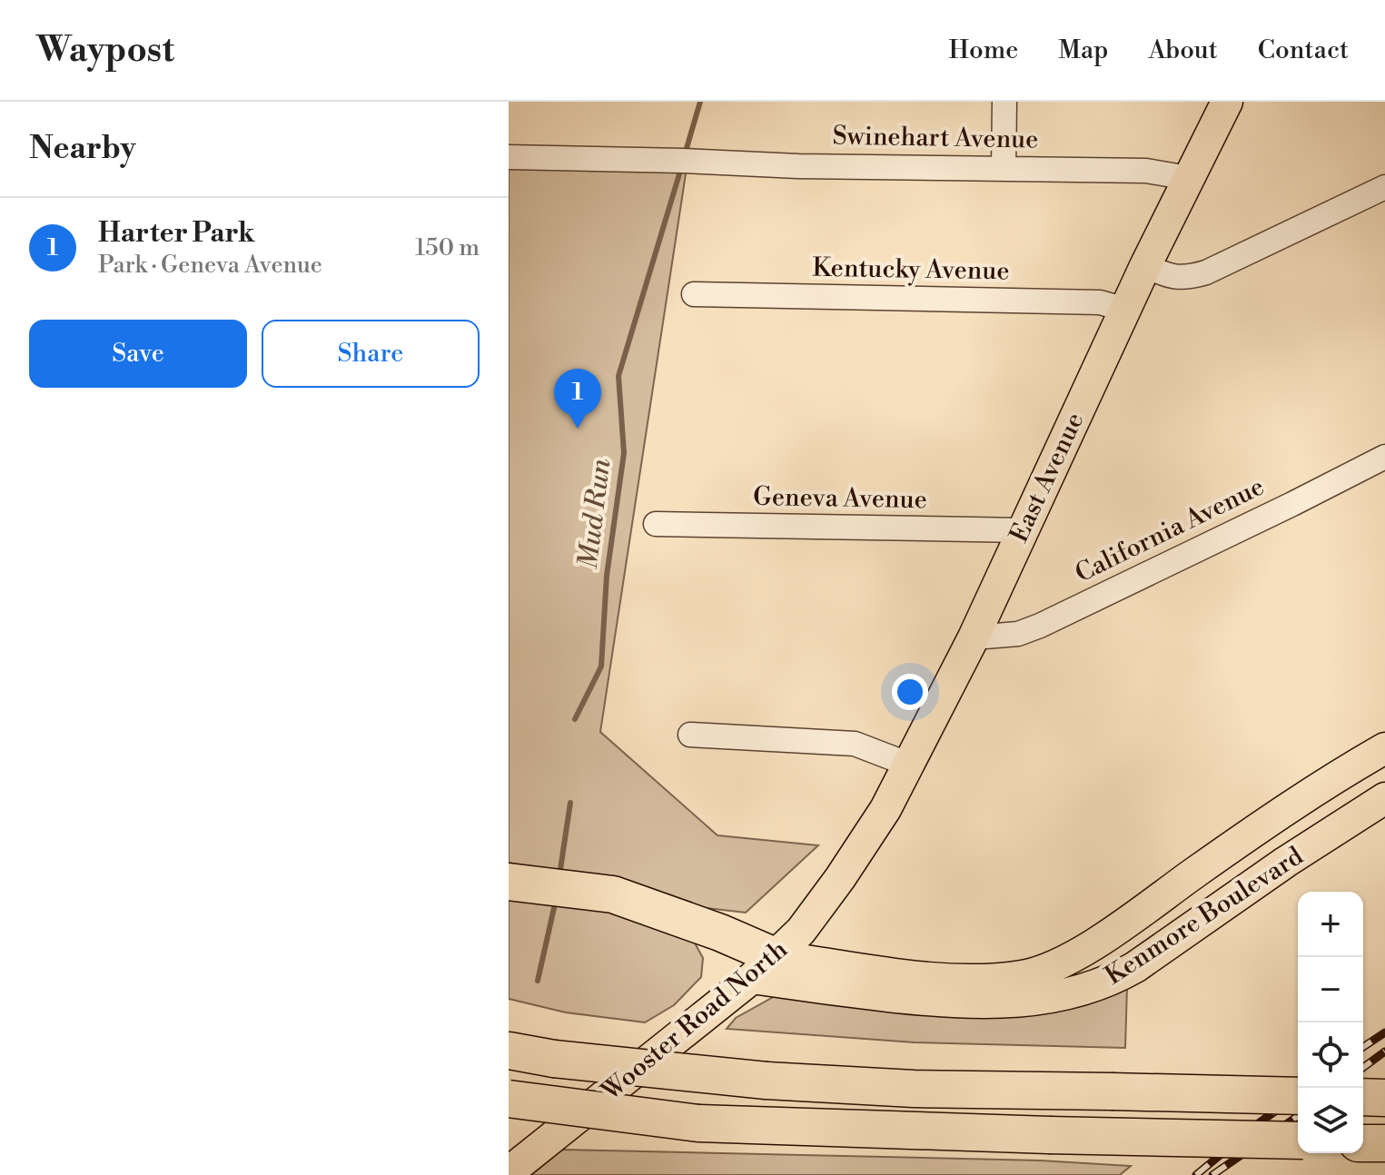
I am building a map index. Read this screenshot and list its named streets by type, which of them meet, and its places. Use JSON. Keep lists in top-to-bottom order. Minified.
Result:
{"streets":{"main road":["East Avenue","Kenmore Boulevard","Wooster Road North"],"street":["Swinehart Avenue","Kentucky Avenue","Geneva Avenue","California Avenue"]},"crossings":[["Swinehart Avenue","East Avenue"],["Kentucky Avenue","East Avenue"],["East Avenue","Geneva Avenue"],["East Avenue","California Avenue"],["East Avenue","Wooster Road North"],["Kenmore Boulevard","Wooster Road North"]],"water":["Mud Run"],"page":{"header":"Waypost","nav":["Home","Map","About","Contact"],"heading":"Nearby","list":[{"mark":"1","name":"Harter Park","note":"Park · Geneva Avenue","value":"150 m"}],"buttons":["Save","Share"],"pins":"1","map_buttons":["+","−"]}}
